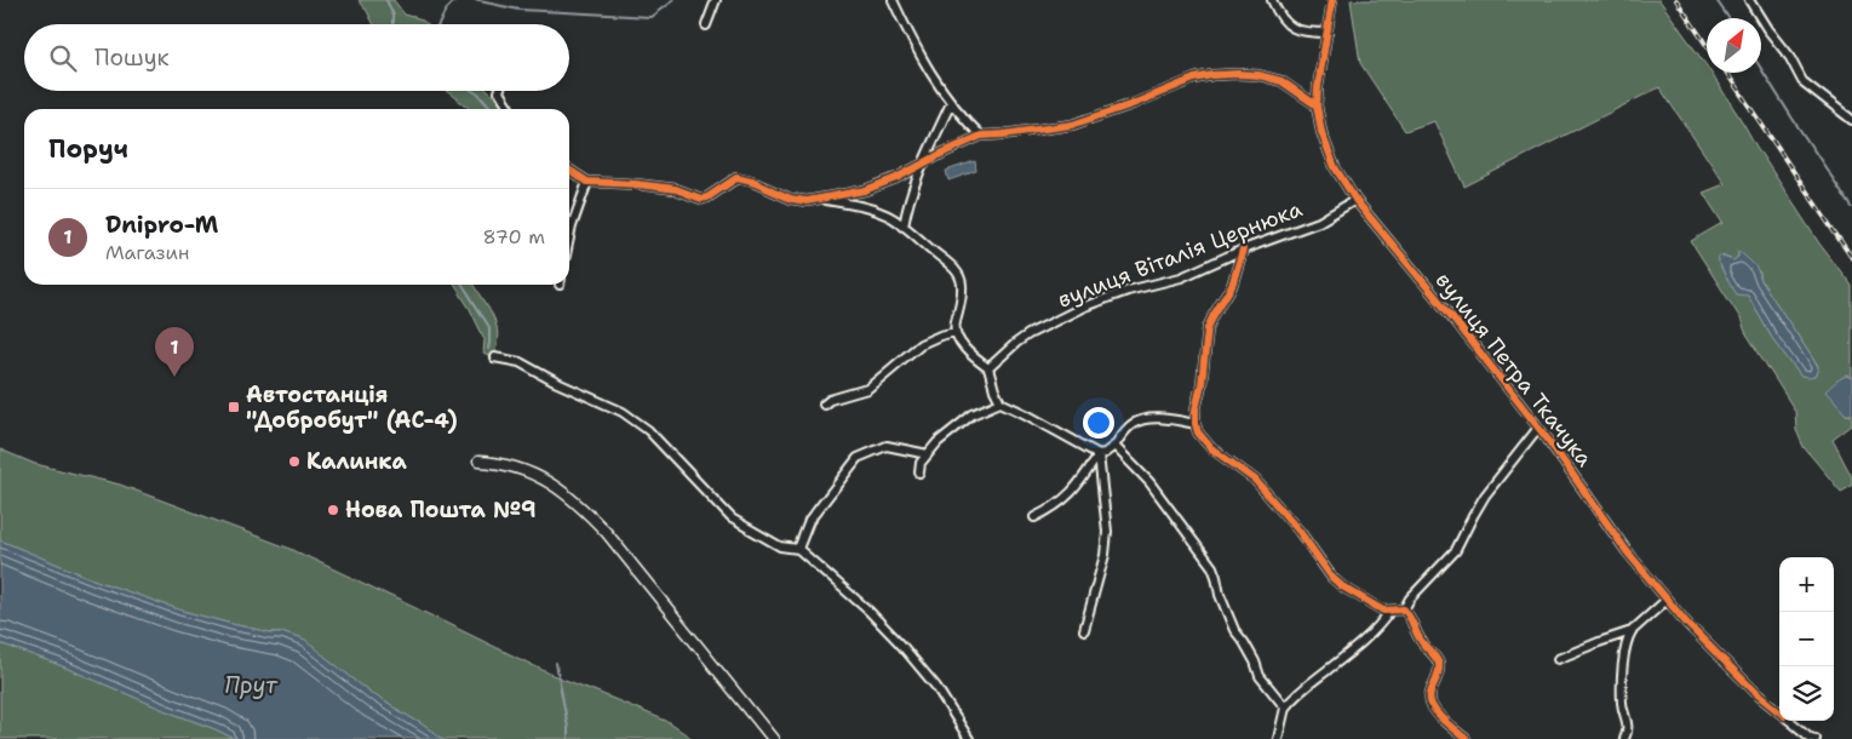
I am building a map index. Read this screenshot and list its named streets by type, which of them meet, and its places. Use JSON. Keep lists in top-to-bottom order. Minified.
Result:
{"streets":{"street":["вулиця Віталія Цернюка","вулиця Петра Ткачука"]},"crossings":[["вулиця Віталія Цернюка","вулиця Петра Ткачука"]],"water":["Прут"],"places":{"transit":["Автостанція \"Добробут\" (АС-4)"],"other":["Калинка","Нова Пошта №9"]},"north":"top right","page":{"search":"Пошук","heading":"Поруч","list":[{"mark":"1","name":"Dnipro-M","note":"Магазин","value":"870 m"}],"pins":"1","map_buttons":["+","−"]}}
